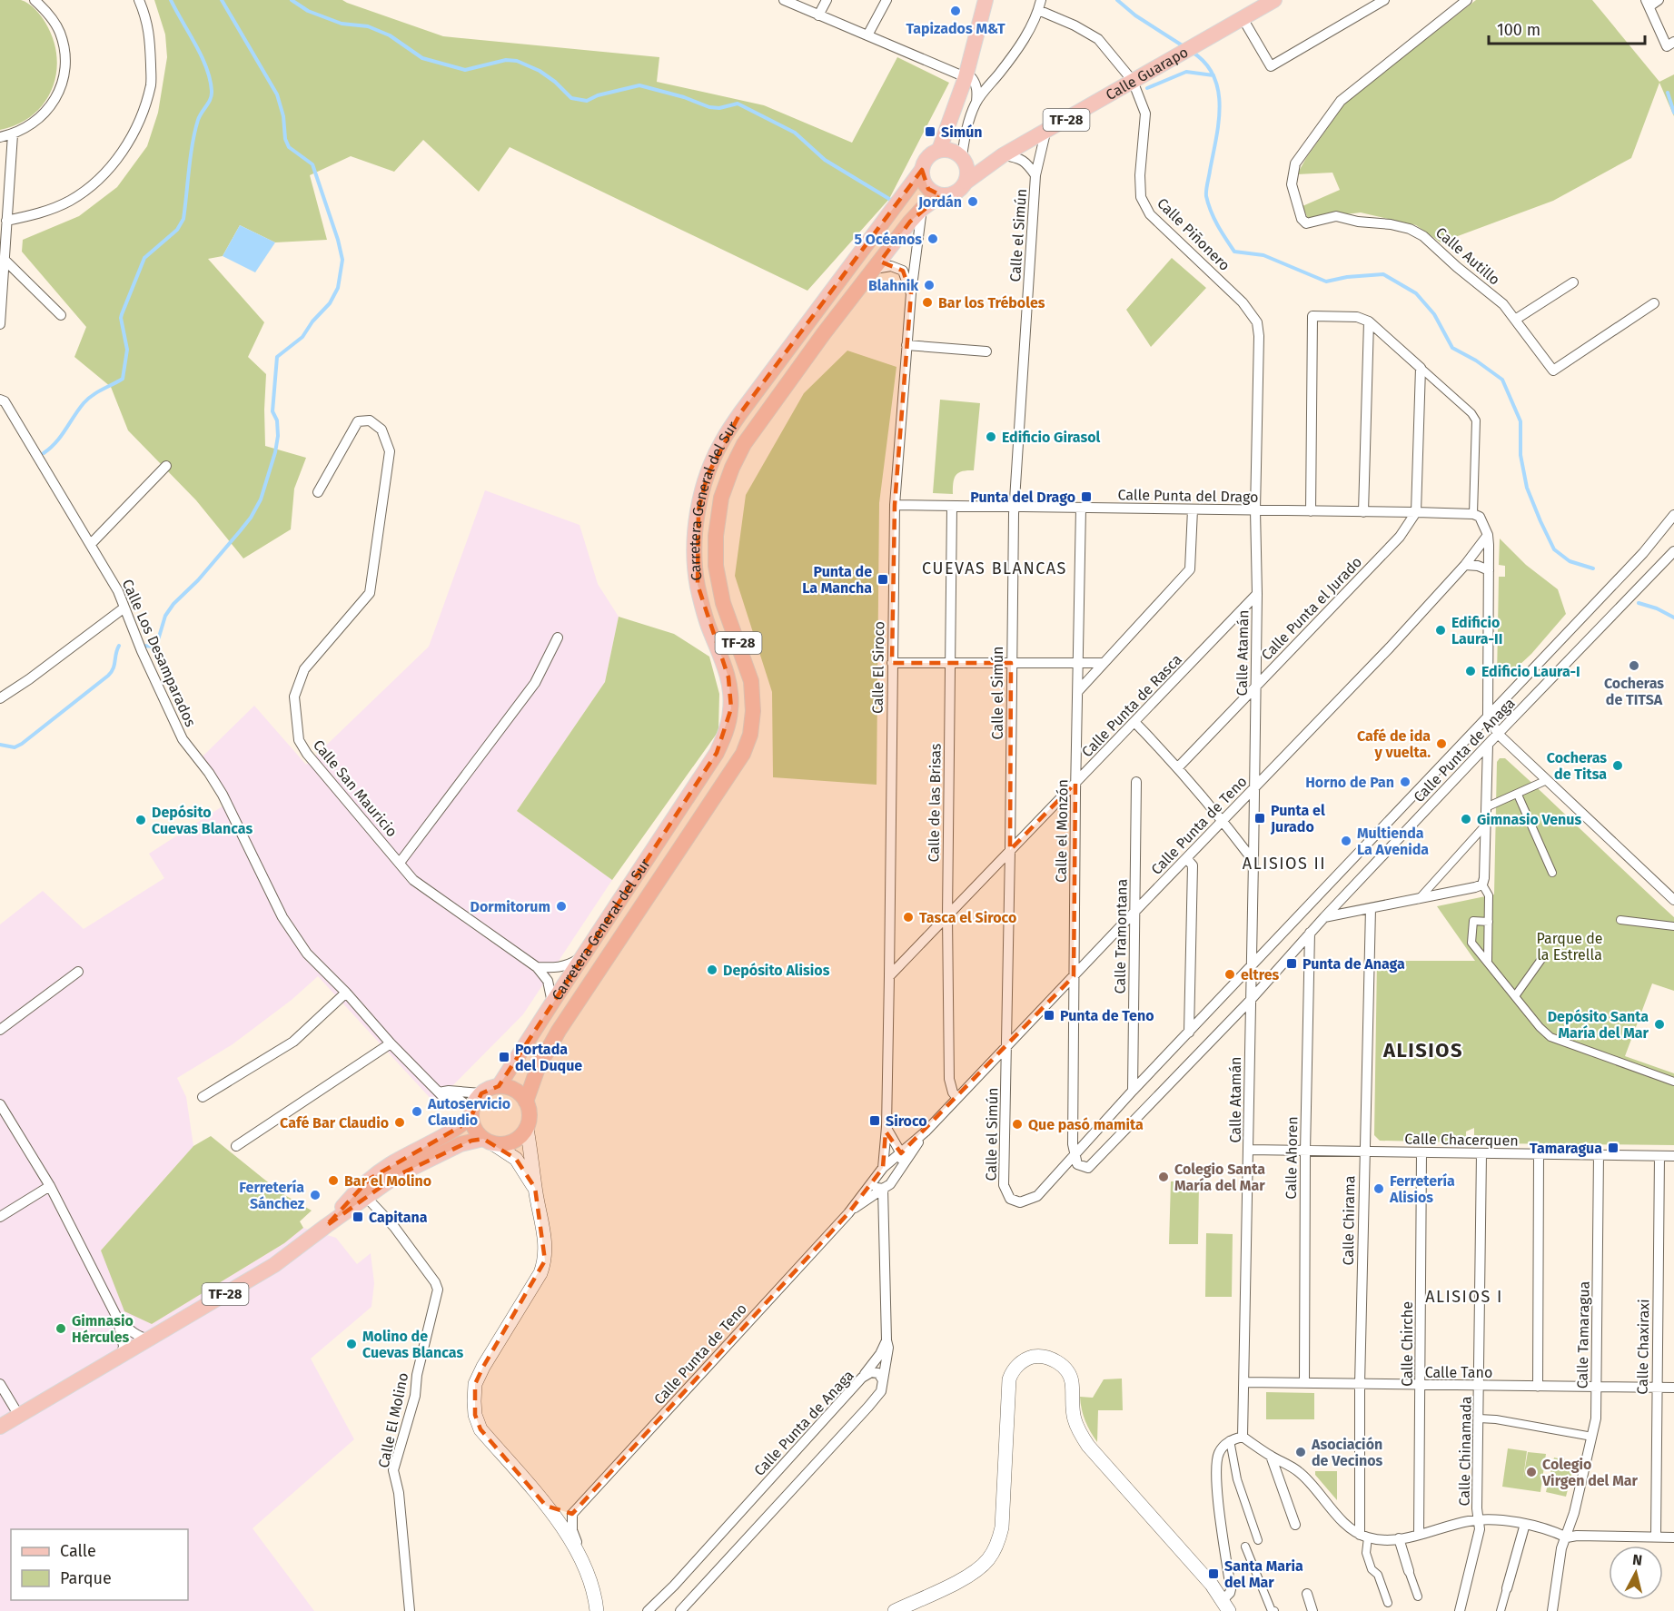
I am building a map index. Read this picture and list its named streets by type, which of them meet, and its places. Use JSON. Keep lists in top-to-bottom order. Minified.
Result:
{"streets":{"main road":["Calle Guarapo","TF-28","Carretera General del Sur"],"street":["Calle Piñonero","Calle el Simún","Calle Autillo","Calle Punta del Drago","Calle Punta el Jurado","Calle Los Desamparados","Calle Atamán","Calle El Siroco","Calle Punta de Rasca","Calle Punta de Anaga","Calle San Mauricio","Calle de las Brisas","Calle Punta de Teno","Calle el Monzón","Calle Tramontana","Calle Chacerquen","Calle Ahoren","Calle Chirama","Calle Tamaragua","Calle Chirche","Calle Chaxiraxi","Calle Tano","Calle El Molino","Calle Chinamada"]},"crossings":[["Calle Guarapo","TF-28"],["Calle Guarapo","Calle Piñonero"],["Calle Guarapo","Calle el Simún"],["Calle Guarapo","Carretera General del Sur"],["TF-28","Carretera General del Sur"],["TF-28","Calle Los Desamparados"],["TF-28","Calle El Molino"],["Calle Piñonero","Calle Atamán"],["Calle el Simún","Calle Punta del Drago"],["Calle el Simún","Calle Punta de Rasca"],["Calle el Simún","Calle Punta de Anaga"],["Calle el Simún","Calle Punta de Teno"],["Calle Punta del Drago","Calle Punta el Jurado"],["Calle Punta del Drago","Calle Atamán"],["Calle Punta del Drago","Calle El Siroco"],["Calle Punta del Drago","Calle de las Brisas"],["Calle Punta del Drago","Calle el Monzón"],["Carretera General del Sur","Calle Los Desamparados"],["Carretera General del Sur","Calle El Siroco"],["Carretera General del Sur","Calle San Mauricio"],["Calle Punta el Jurado","Calle Atamán"],["Calle Atamán","Calle Punta de Rasca"],["Calle Atamán","Calle Punta de Anaga"],["Calle Atamán","Calle Punta de Teno"],["Calle Atamán","Calle Chacerquen"],["Calle Atamán","Calle Tano"],["Calle El Siroco","Calle Punta de Rasca"],["Calle El Siroco","Calle Punta de Teno"],["Calle Punta de Rasca","Calle de las Brisas"],["Calle Punta de Rasca","Calle el Monzón"],["Calle Punta de Anaga","Calle el Monzón"],["Calle Punta de Anaga","Calle Tramontana"],["Calle Punta de Anaga","Calle Ahoren"],["Calle de las Brisas","Calle Punta de Teno"],["Calle Punta de Teno","Calle el Monzón"],["Calle Punta de Teno","Calle Tramontana"],["Calle Chacerquen","Calle Ahoren"],["Calle Chacerquen","Calle Chirama"],["Calle Chacerquen","Calle Tamaragua"],["Calle Chacerquen","Calle Chirche"],["Calle Chacerquen","Calle Chaxiraxi"],["Calle Chacerquen","Calle Chinamada"],["Calle Ahoren","Calle Tano"],["Calle Chirama","Calle Tano"],["Calle Tamaragua","Calle Tano"],["Calle Chirche","Calle Tano"],["Calle Chaxiraxi","Calle Tano"],["Calle Tano","Calle Chinamada"]],"districts":["CUEVAS BLANCAS","ALISIOS II","ALISIOS","ALISIOS I"],"parks":["Parque de la Estrella"],"places":{"other":["Tapizados M&T","Jordán","5 Océanos","Blahnik","Bar los Tréboles","Edificio Girasol","Edificio Laura-II","Cocheras de TITSA","Edificio Laura-I","Café de ida y vuelta.","Cocheras de Titsa","Horno de Pan","Gimnasio Venus","Depósito Cuevas Blancas","Multienda La Avenida","Dormitorum","Tasca el Siroco","Depósito Alisios","eltres","Depósito Santa María del Mar","Autoservicio Claudio","Café Bar Claudio","Que pasó mamita","Colegio Santa María del Mar","Bar el Molino","Ferretería Alisios","Ferretería Sánchez","Gimnasio Hércules","Molino de Cuevas Blancas","Asociación de Vecinos","Colegio Virgen del Mar"],"transit":["Simún","Punta del Drago","Punta de La Mancha","Punta el Jurado","Punta de Anaga","Punta de Teno","Portada del Duque","Siroco","Tamaragua","Capitana","Santa Maria del Mar"]},"legend":["Calle","Parque"],"scale_bar":"100 m","north":"top"}
